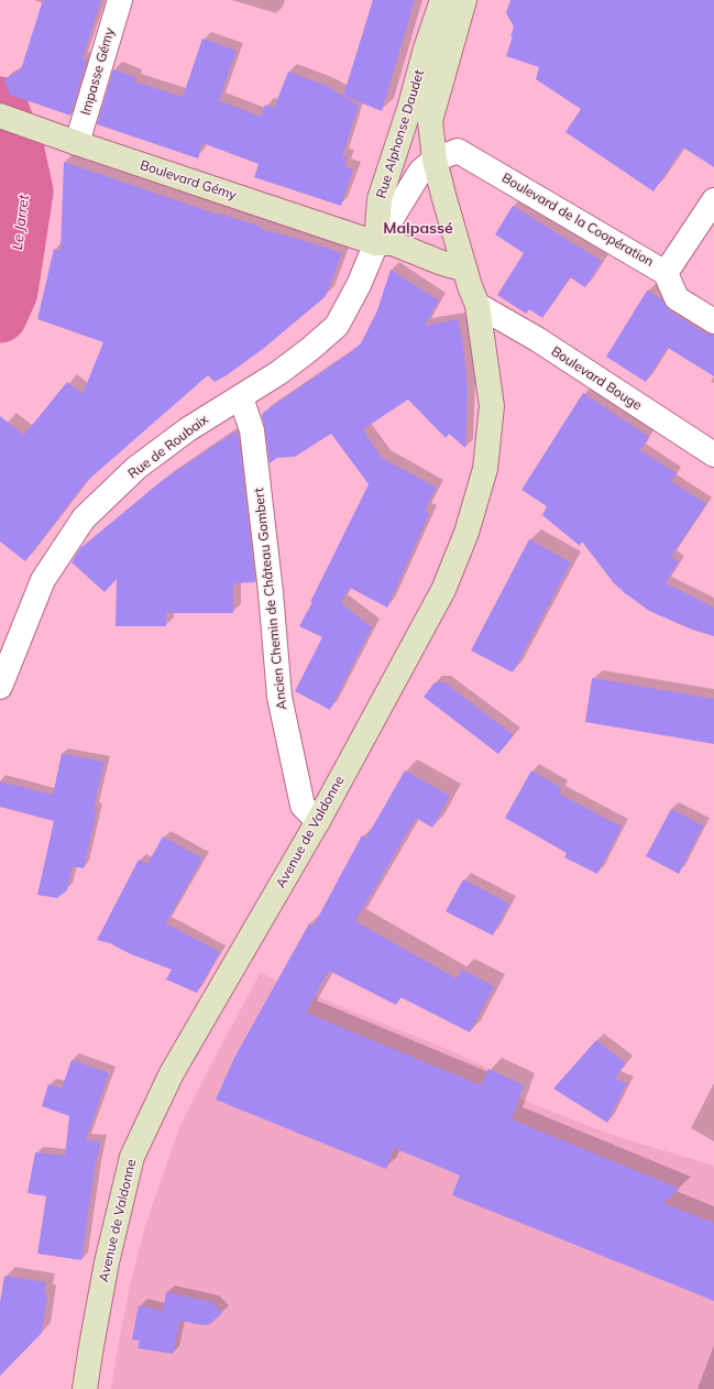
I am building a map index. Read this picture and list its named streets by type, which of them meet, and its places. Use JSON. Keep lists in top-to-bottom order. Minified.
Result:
{"streets":{"street":["Impasse Gémy","Rue Alphonse Daudet","Boulevard Gémy","Boulevard de la Coopération","Boulevard Bouge","Rue de Roubaix","Ancien Chemin de Château Gombert","Avenue de Valdonne"]},"crossings":[["Impasse Gémy","Boulevard Gémy"],["Rue Alphonse Daudet","Boulevard Gémy"],["Rue Alphonse Daudet","Boulevard de la Coopération"],["Rue Alphonse Daudet","Rue de Roubaix"],["Rue Alphonse Daudet","Avenue de Valdonne"],["Boulevard Gémy","Rue de Roubaix"],["Boulevard de la Coopération","Avenue de Valdonne"],["Boulevard Bouge","Avenue de Valdonne"],["Rue de Roubaix","Ancien Chemin de Château Gombert"],["Ancien Chemin de Château Gombert","Avenue de Valdonne"]],"districts":["Malpassé"],"water":["Le Jarret"]}
